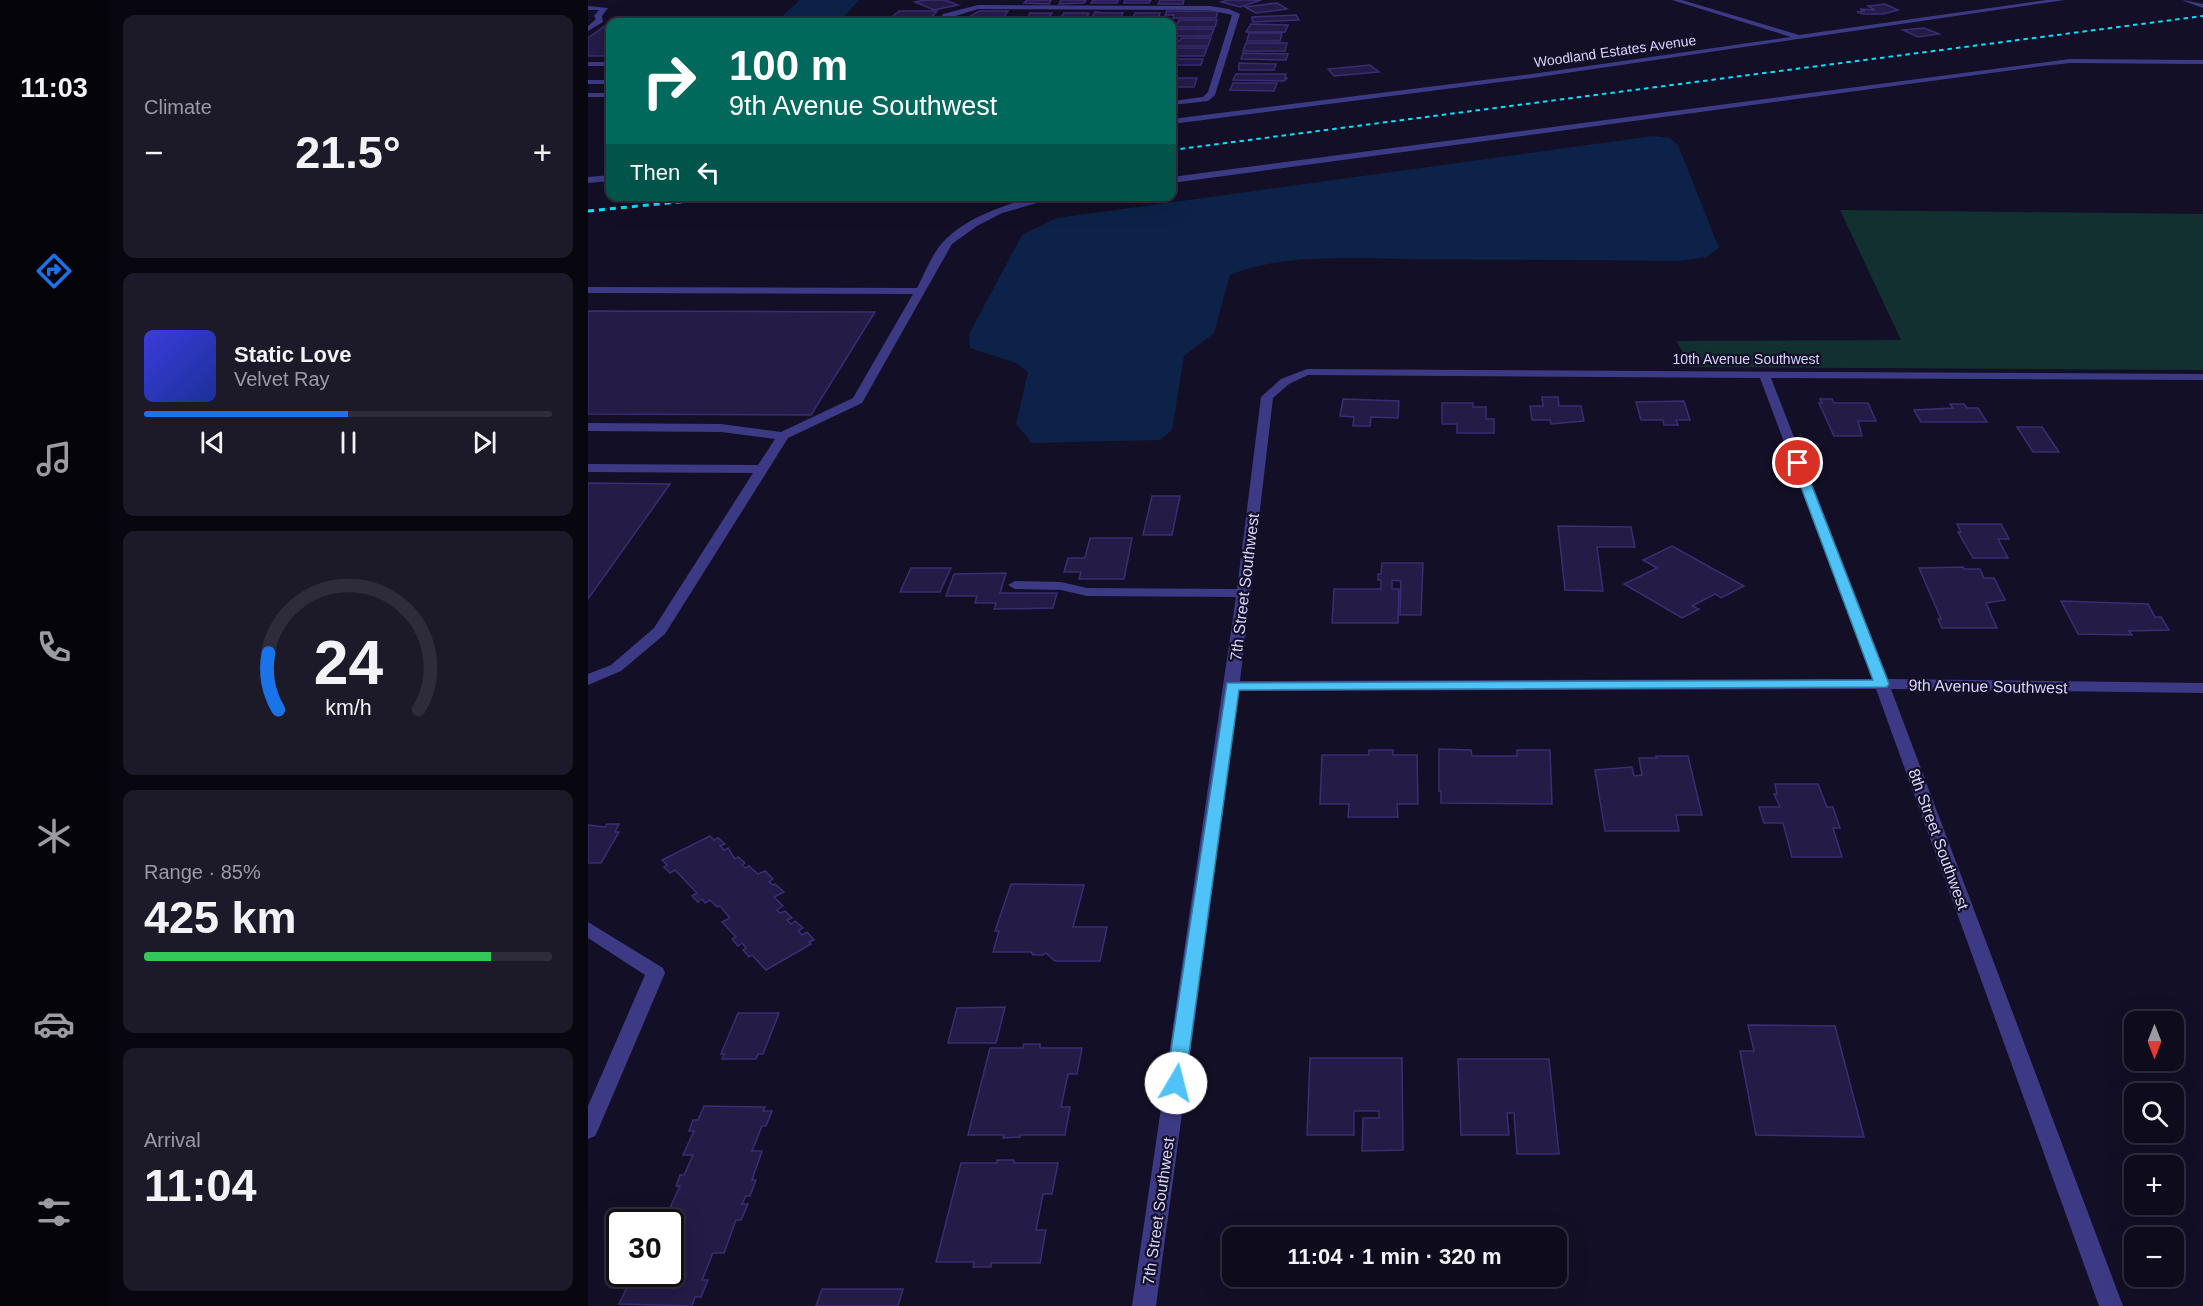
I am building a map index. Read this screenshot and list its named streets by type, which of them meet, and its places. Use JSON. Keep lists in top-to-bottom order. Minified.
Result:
{"streets":{"street":["Woodland Estates Avenue","10th Avenue Southwest","7th Street Southwest","9th Avenue Southwest","8th Street Southwest"]},"crossings":[["10th Avenue Southwest","7th Street Southwest"],["10th Avenue Southwest","8th Street Southwest"],["7th Street Southwest","9th Avenue Southwest"],["9th Avenue Southwest","8th Street Southwest"]],"north":"bottom","page":{"tabs":"11:03","tile":["Climate",["Range · 85%","425 km"],["Arrival","11:04"]],"turn":["100 m","9th Avenue Southwest"],"heat":["−","21.5°","+"],"then":"Then","song":["Static Love","Velvet Ray"],"map_buttons":["+","−"],"limit":"30","trip":"11:04 · 1 min · 320 m","gauge":["24","km/h"]}}
